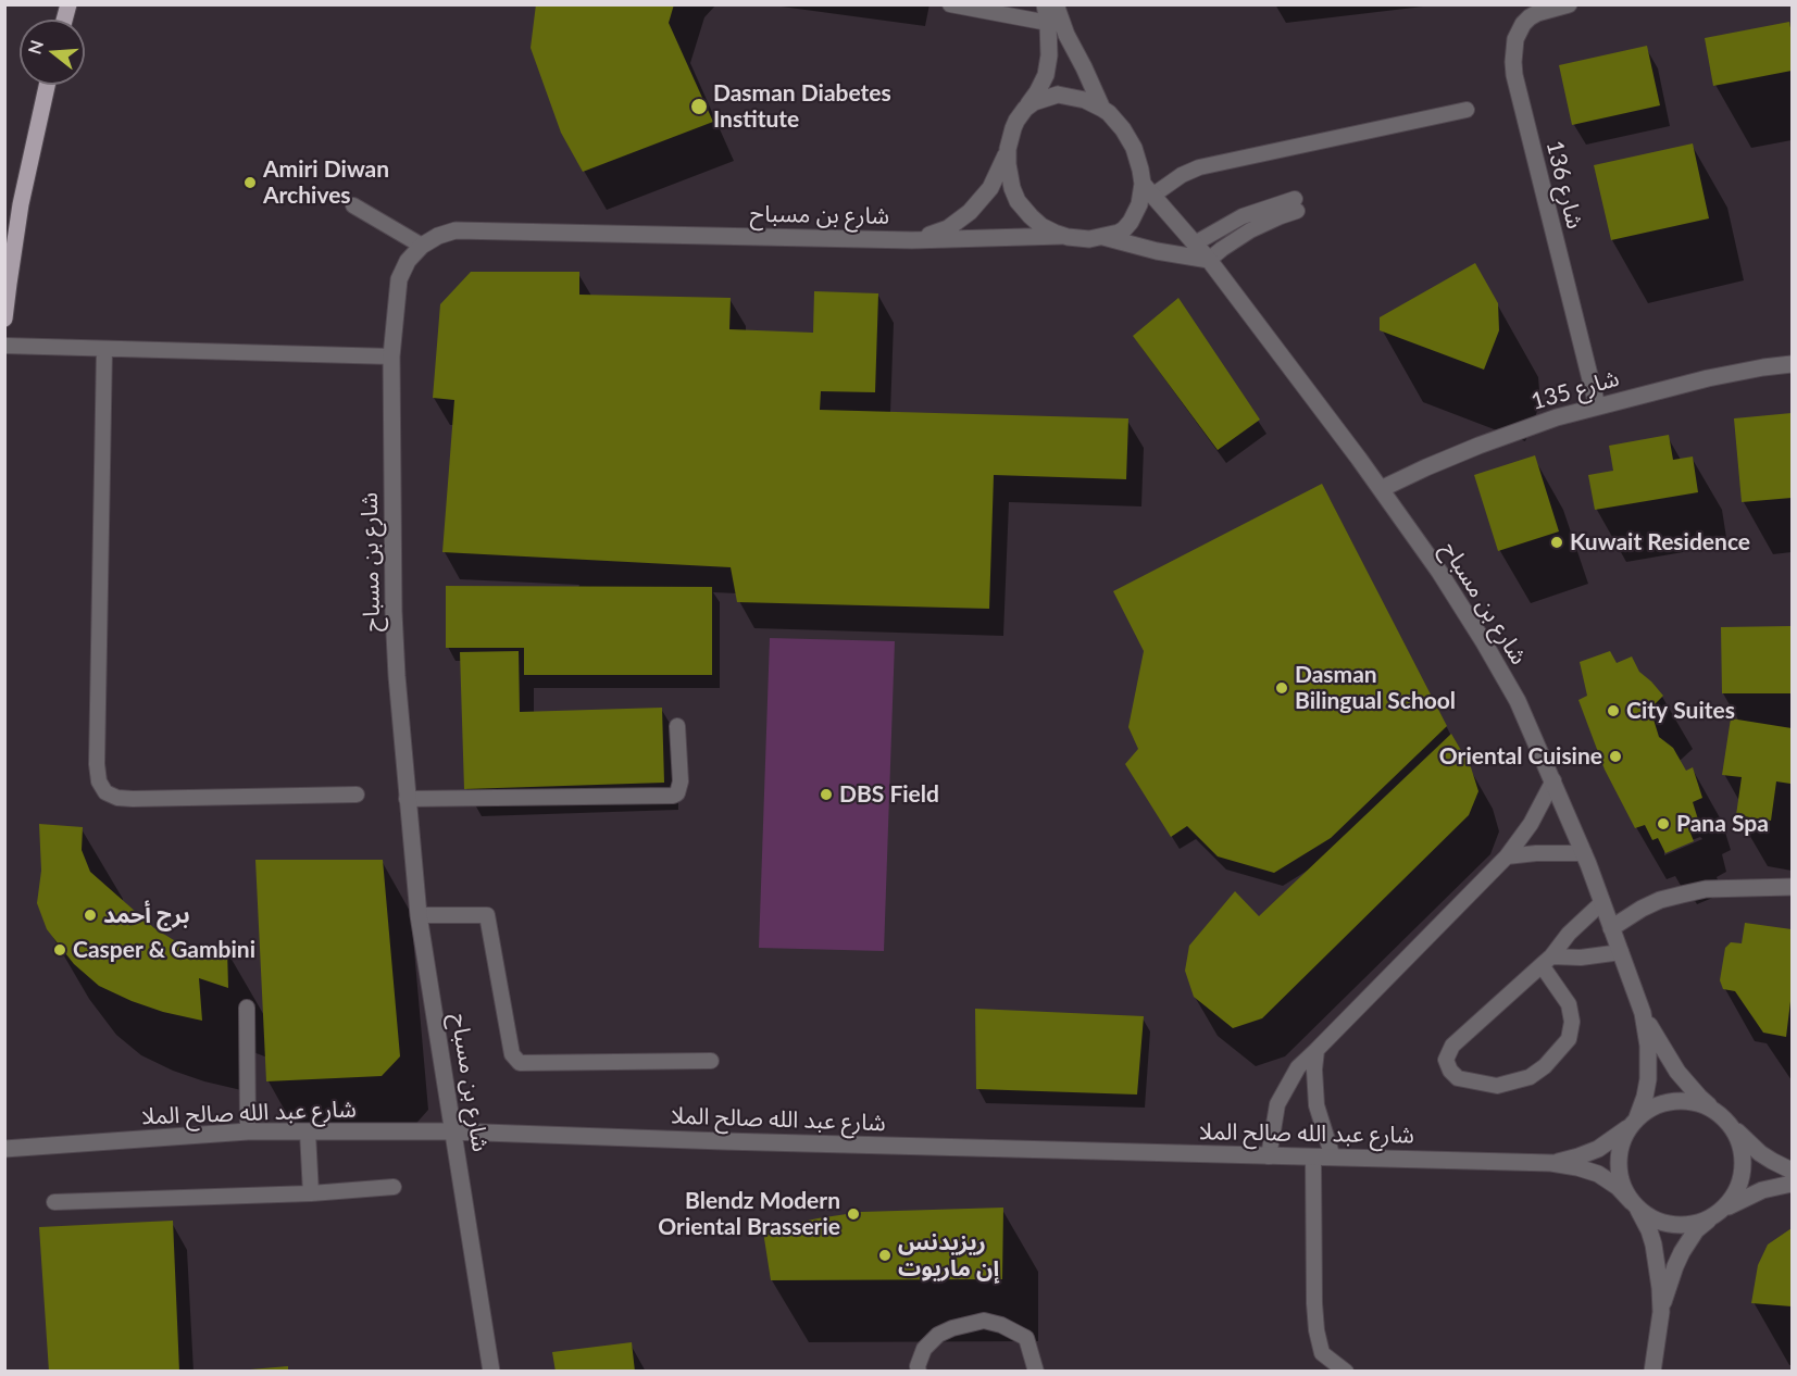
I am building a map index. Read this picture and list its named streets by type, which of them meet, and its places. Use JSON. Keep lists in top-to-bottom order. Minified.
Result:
{"streets":{"street":["شارع 136","شارع بن مسباح","شارع 135","شارع عبد الله صالح الملا"]},"crossings":[["شارع 136","شارع 135"],["شارع بن مسباح","شارع 135"],["شارع بن مسباح","شارع عبد الله صالح الملا"]],"places":["Dasman Diabetes Institute","Amiri Diwan Archives","Kuwait Residence","Dasman Bilingual School","City Suites","Oriental Cuisine","DBS Field","Pana Spa","برج أحمد","Casper & Gambini","Blendz Modern Oriental Brasserie","ريزيدنس إن ماريوت"],"north":"left"}
